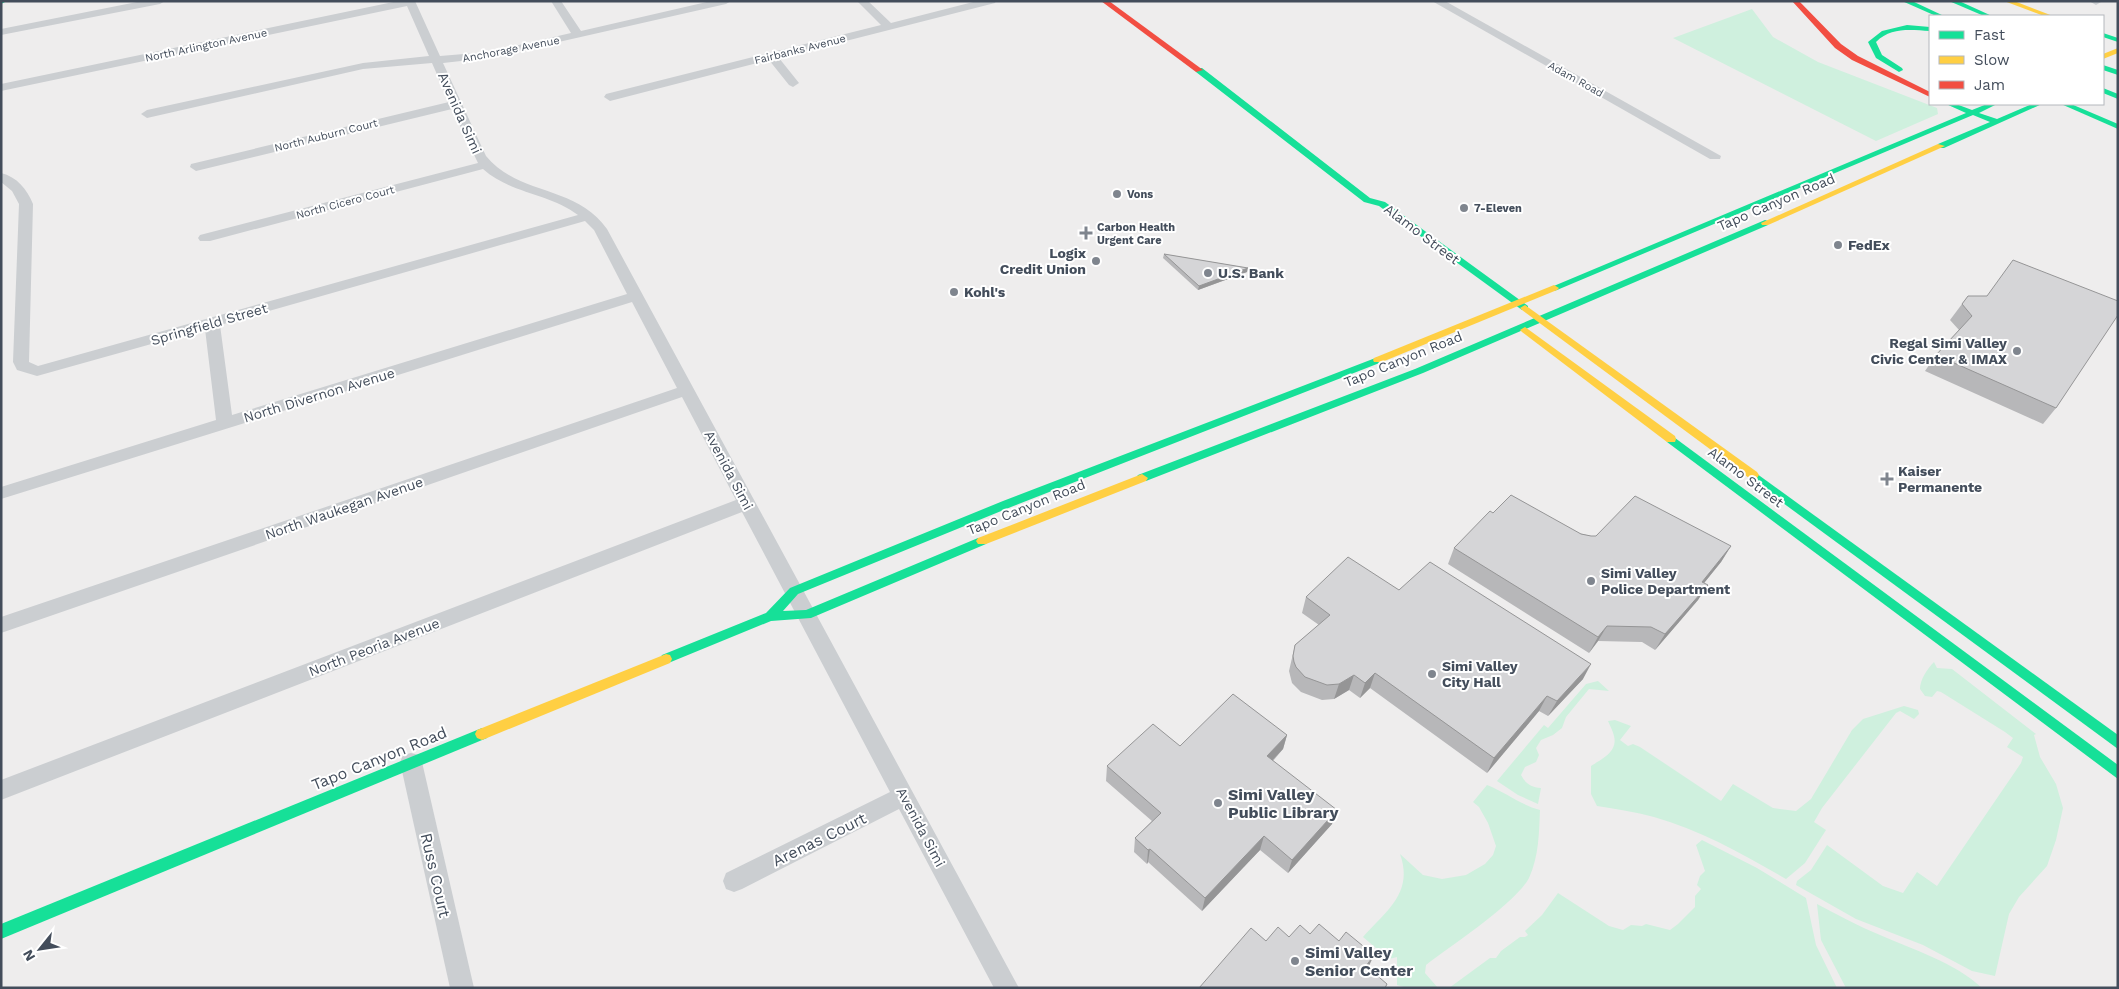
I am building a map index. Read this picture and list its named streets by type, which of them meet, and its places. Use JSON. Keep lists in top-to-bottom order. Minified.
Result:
{"streets":{"main road":["Tapo Canyon Road","Alamo Street"],"street":["North Arlington Avenue","Anchorage Avenue","Fairbanks Avenue","Adam Road","Avenida Simi","North Auburn Court","North Cicero Court","Springfield Street","North Divernon Avenue","North Waukegan Avenue","North Peoria Avenue","Arenas Court","Russ Court"]},"crossings":[["North Arlington Avenue","Avenida Simi"],["Anchorage Avenue","Avenida Simi"],["Avenida Simi","North Auburn Court"],["Avenida Simi","North Cicero Court"],["Avenida Simi","Tapo Canyon Road"],["Avenida Simi","Springfield Street"],["Avenida Simi","North Divernon Avenue"],["Avenida Simi","North Waukegan Avenue"],["Avenida Simi","North Peoria Avenue"],["Avenida Simi","Arenas Court"],["Tapo Canyon Road","Alamo Street"],["Tapo Canyon Road","Russ Court"]],"places":{"other":["Vons","7-Eleven","FedEx","Logix Credit Union","U.S. Bank","Kohl's","Regal Simi Valley Civic Center & IMAX","Simi Valley Police Department","Simi Valley City Hall","Simi Valley Public Library","Simi Valley Senior Center"],"health":["Carbon Health Urgent Care","Kaiser Permanente"]},"legend":["Fast","Slow","Jam"],"north":"bottom left"}
